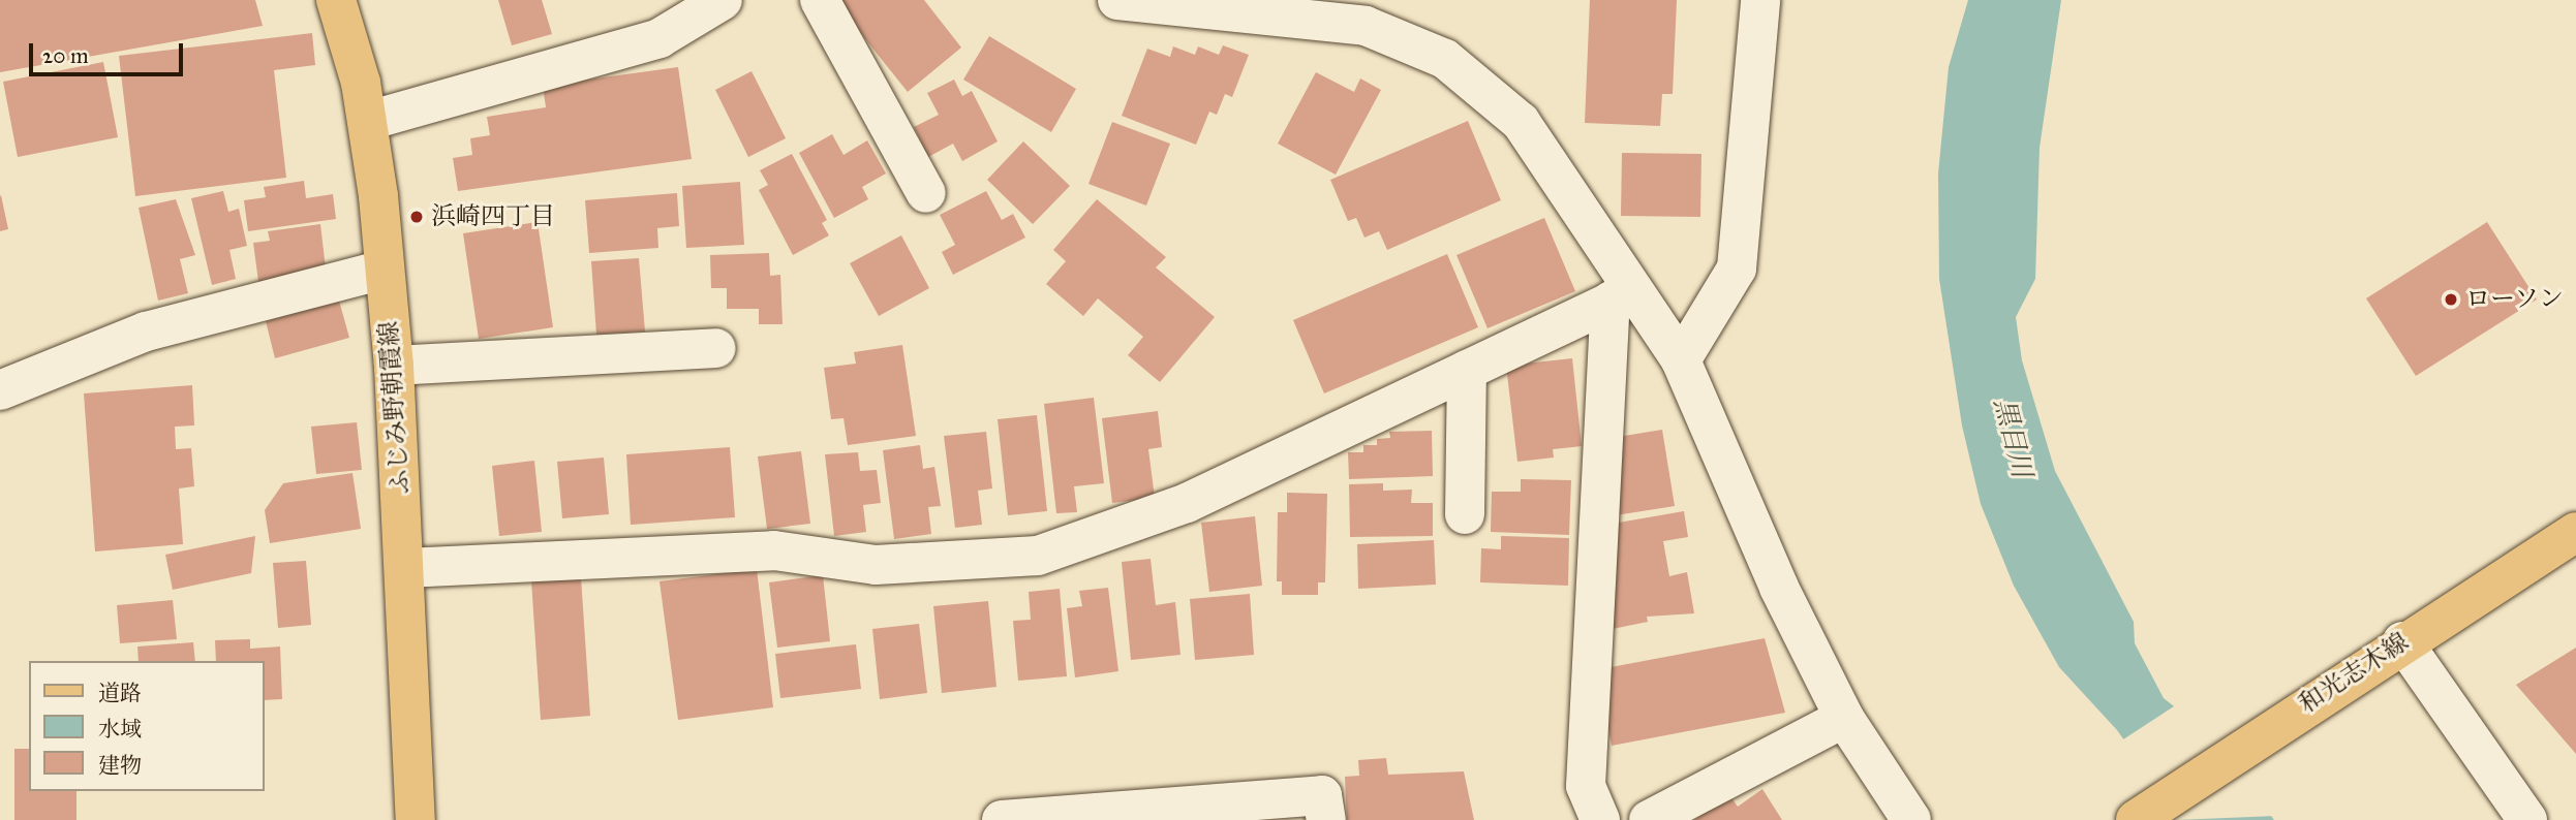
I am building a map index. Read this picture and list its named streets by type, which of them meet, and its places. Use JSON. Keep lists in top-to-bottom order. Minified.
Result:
{"streets":{"main road":["ふじみ野朝霞線","和光志木線"]},"water":["黒目川"],"places":["浜崎四丁目","ローソン"],"legend":["道路","水域","建物"],"scale_bar":"20 m"}
